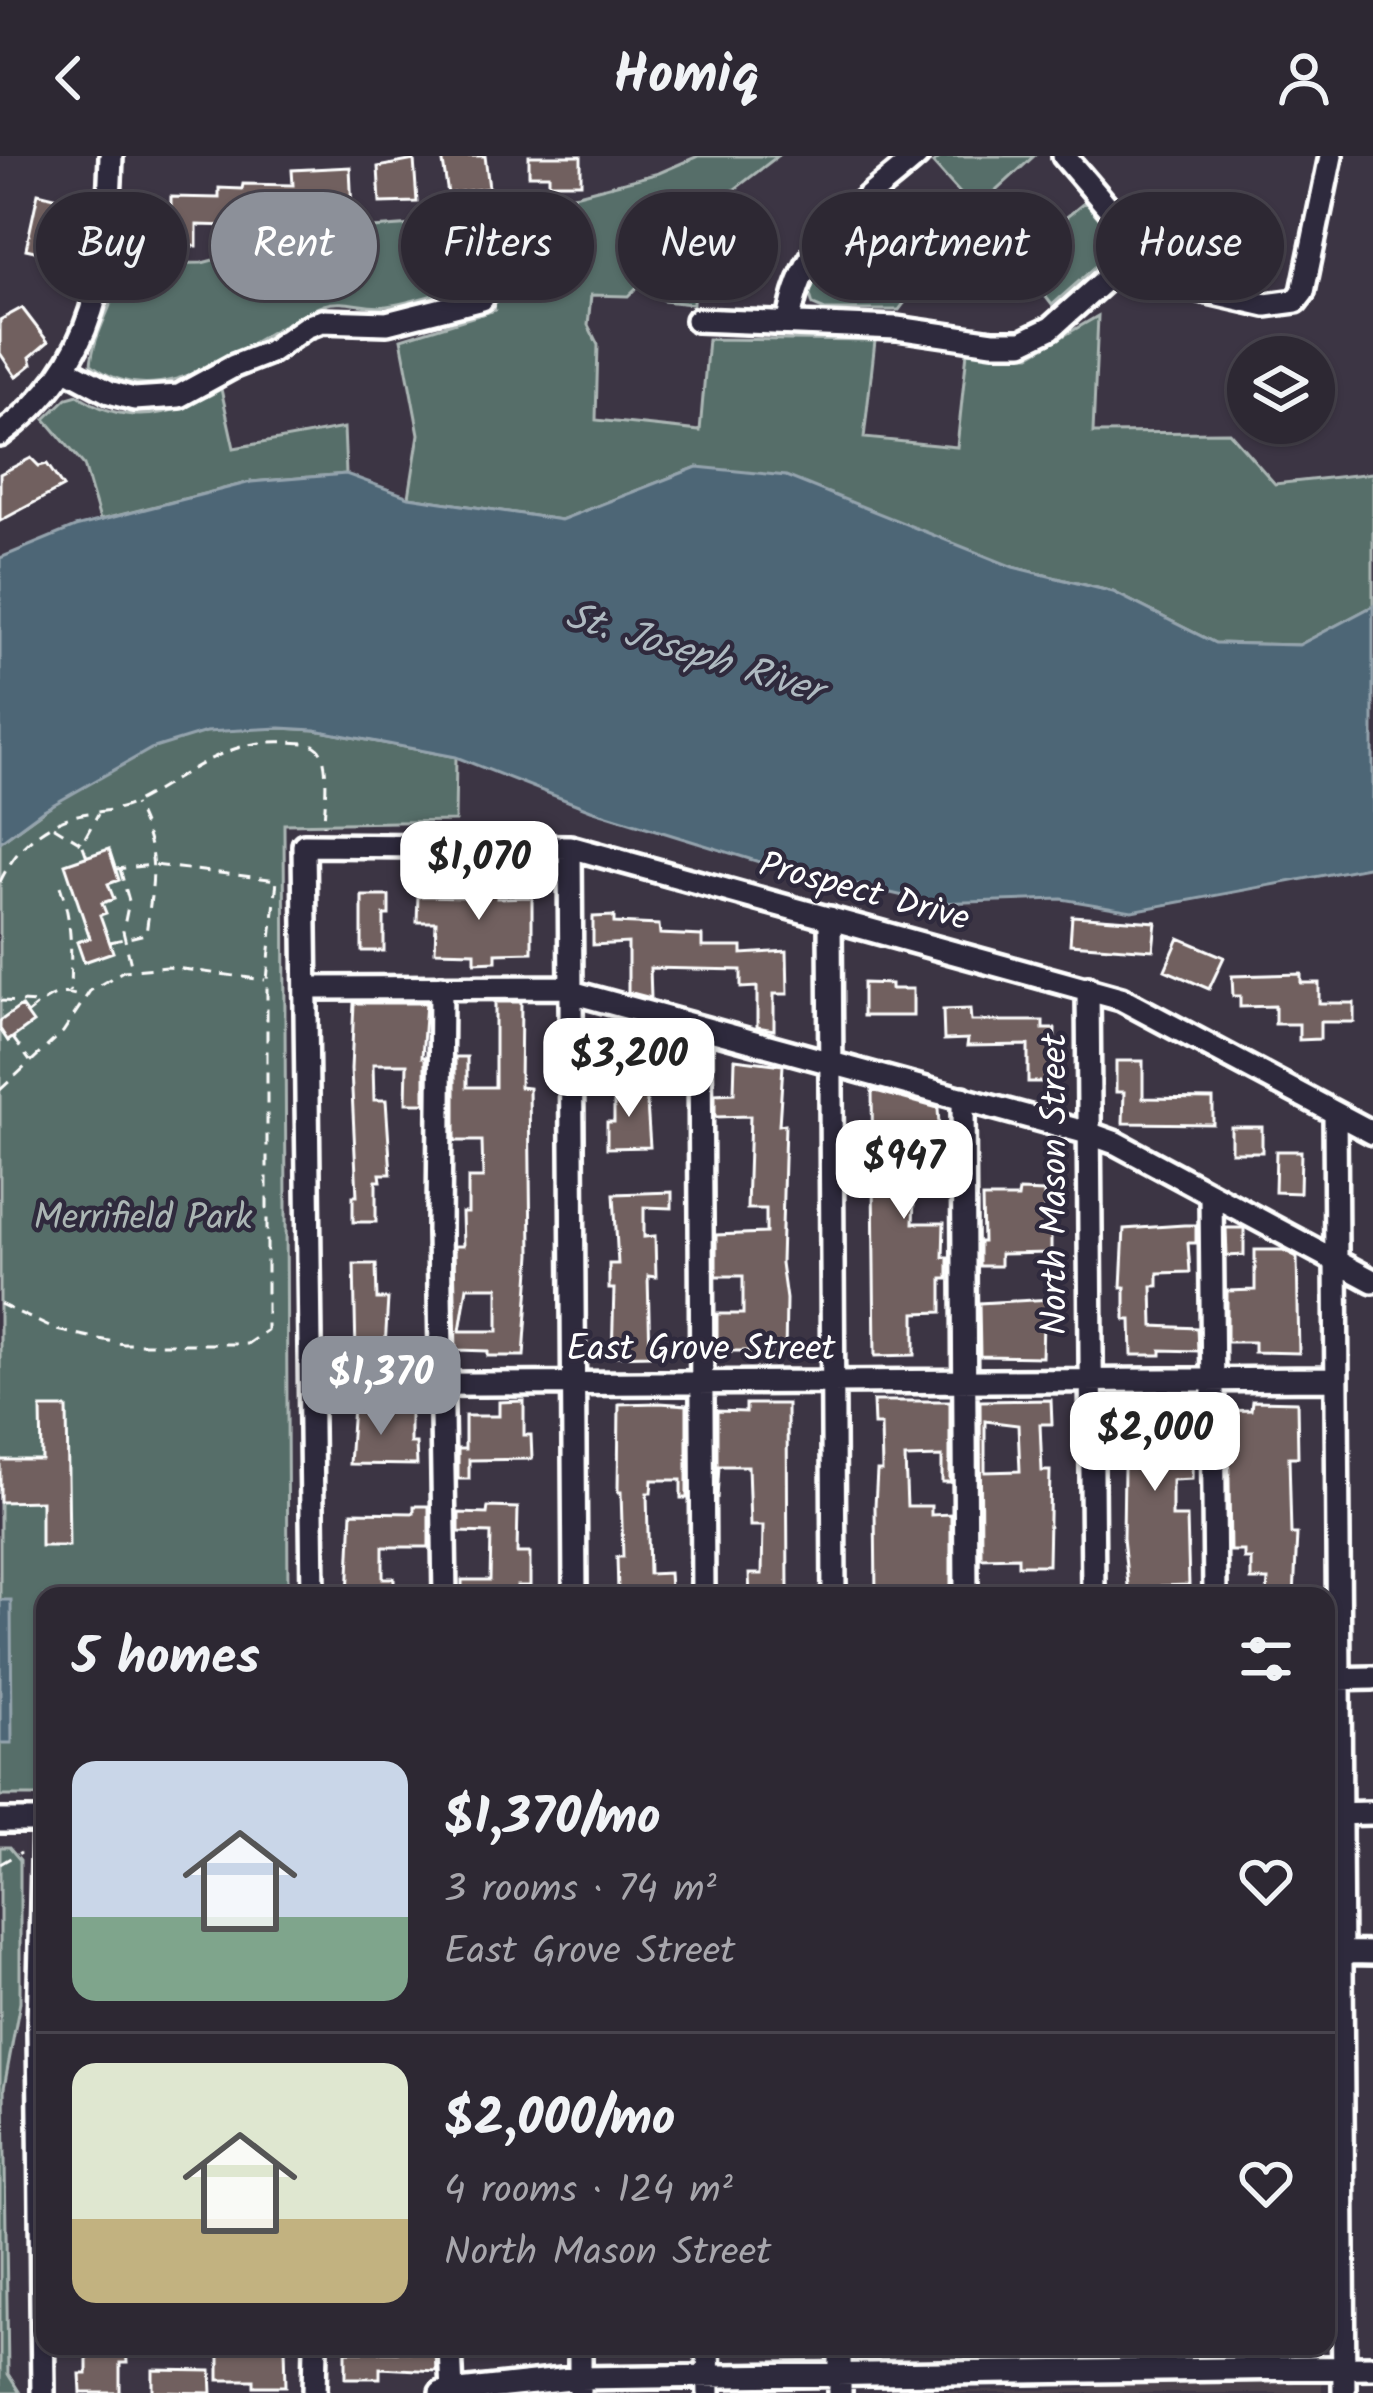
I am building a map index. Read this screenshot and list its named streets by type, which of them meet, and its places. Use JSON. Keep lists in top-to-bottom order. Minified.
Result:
{"streets":{"street":["Prospect Drive","North Mason Street","East Grove Street"]},"crossings":[["Prospect Drive","North Mason Street"],["North Mason Street","East Grove Street"]],"water":["St. Joseph River"],"parks":["Merrifield Park"],"page":{"header":"Homiq","chip":["Buy","Rent","Filters","New","Apartment","House"],"price":["$1,070","$3,200","$947","$1,370","$2,000"],"heading":"5 homes","list":[{"name":"$1,370/mo","note":"3 rooms · 74 m² · East Grove Street"},{"name":"$2,000/mo","note":"4 rooms · 124 m² · North Mason Street"}]}}
